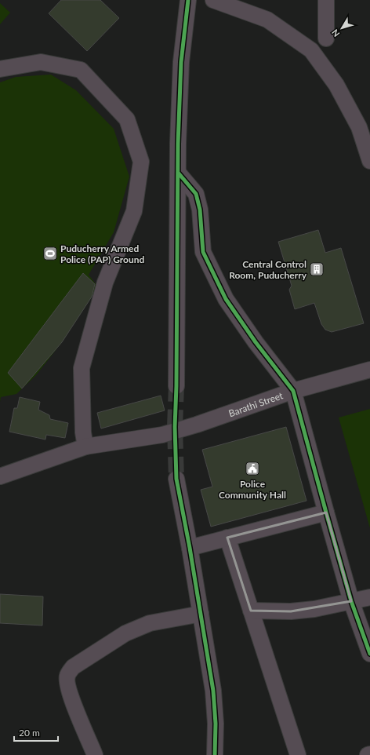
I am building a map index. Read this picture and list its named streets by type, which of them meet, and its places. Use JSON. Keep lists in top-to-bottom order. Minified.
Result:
{"streets":{"street":["Barathi Street"]},"places":{"sports":["Puducherry Armed Police (PAP) Ground"],"building":["Central Control Room, Puducherry"],"public building":["Police Community Hall"]},"scale_bar":"20 m","north":"bottom left"}
